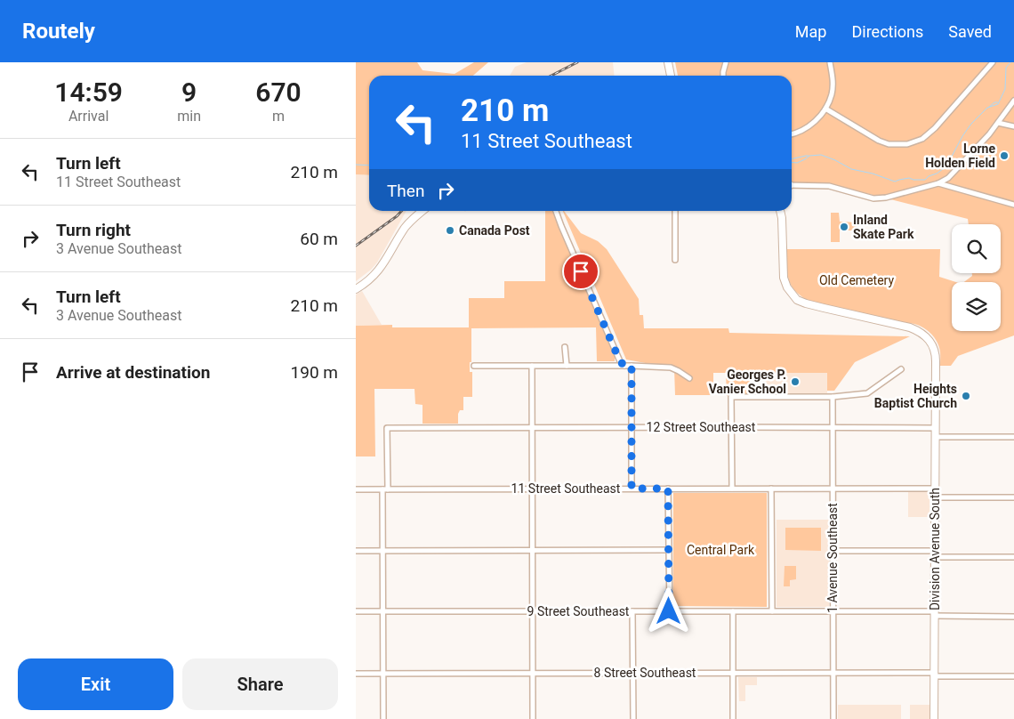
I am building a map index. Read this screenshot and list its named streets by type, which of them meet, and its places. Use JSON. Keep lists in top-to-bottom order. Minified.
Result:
{"streets":{"street":["12 Street Southeast","11 Street Southeast","Division Avenue South","1 Avenue Southeast","9 Street Southeast","8 Street Southeast"]},"crossings":[["12 Street Southeast","11 Street Southeast"],["12 Street Southeast","Division Avenue South"],["12 Street Southeast","1 Avenue Southeast"],["11 Street Southeast","Division Avenue South"],["11 Street Southeast","1 Avenue Southeast"],["Division Avenue South","9 Street Southeast"],["Division Avenue South","8 Street Southeast"],["1 Avenue Southeast","9 Street Southeast"],["1 Avenue Southeast","8 Street Southeast"]],"parks":["Old Cemetery","Central Park"],"places":["Lorne Holden Field","Inland Skate Park","Canada Post","Georges P. Vanier School","Heights Baptist Church"],"page":{"header":"Routely","nav":["Map","Directions","Saved"],"eta":["14:59","Arrival","9","min","670","m"],"turn":["210 m","11 Street Southeast"],"list":[{"name":"Turn left","note":"11 Street Southeast","value":"210 m"},{"name":"Turn right","note":"3 Avenue Southeast","value":"60 m"},{"name":"Turn left","note":"3 Avenue Southeast","value":"210 m"},{"name":"Arrive at destination","value":"190 m"}],"then":"Then","buttons":["Exit","Share"]}}
